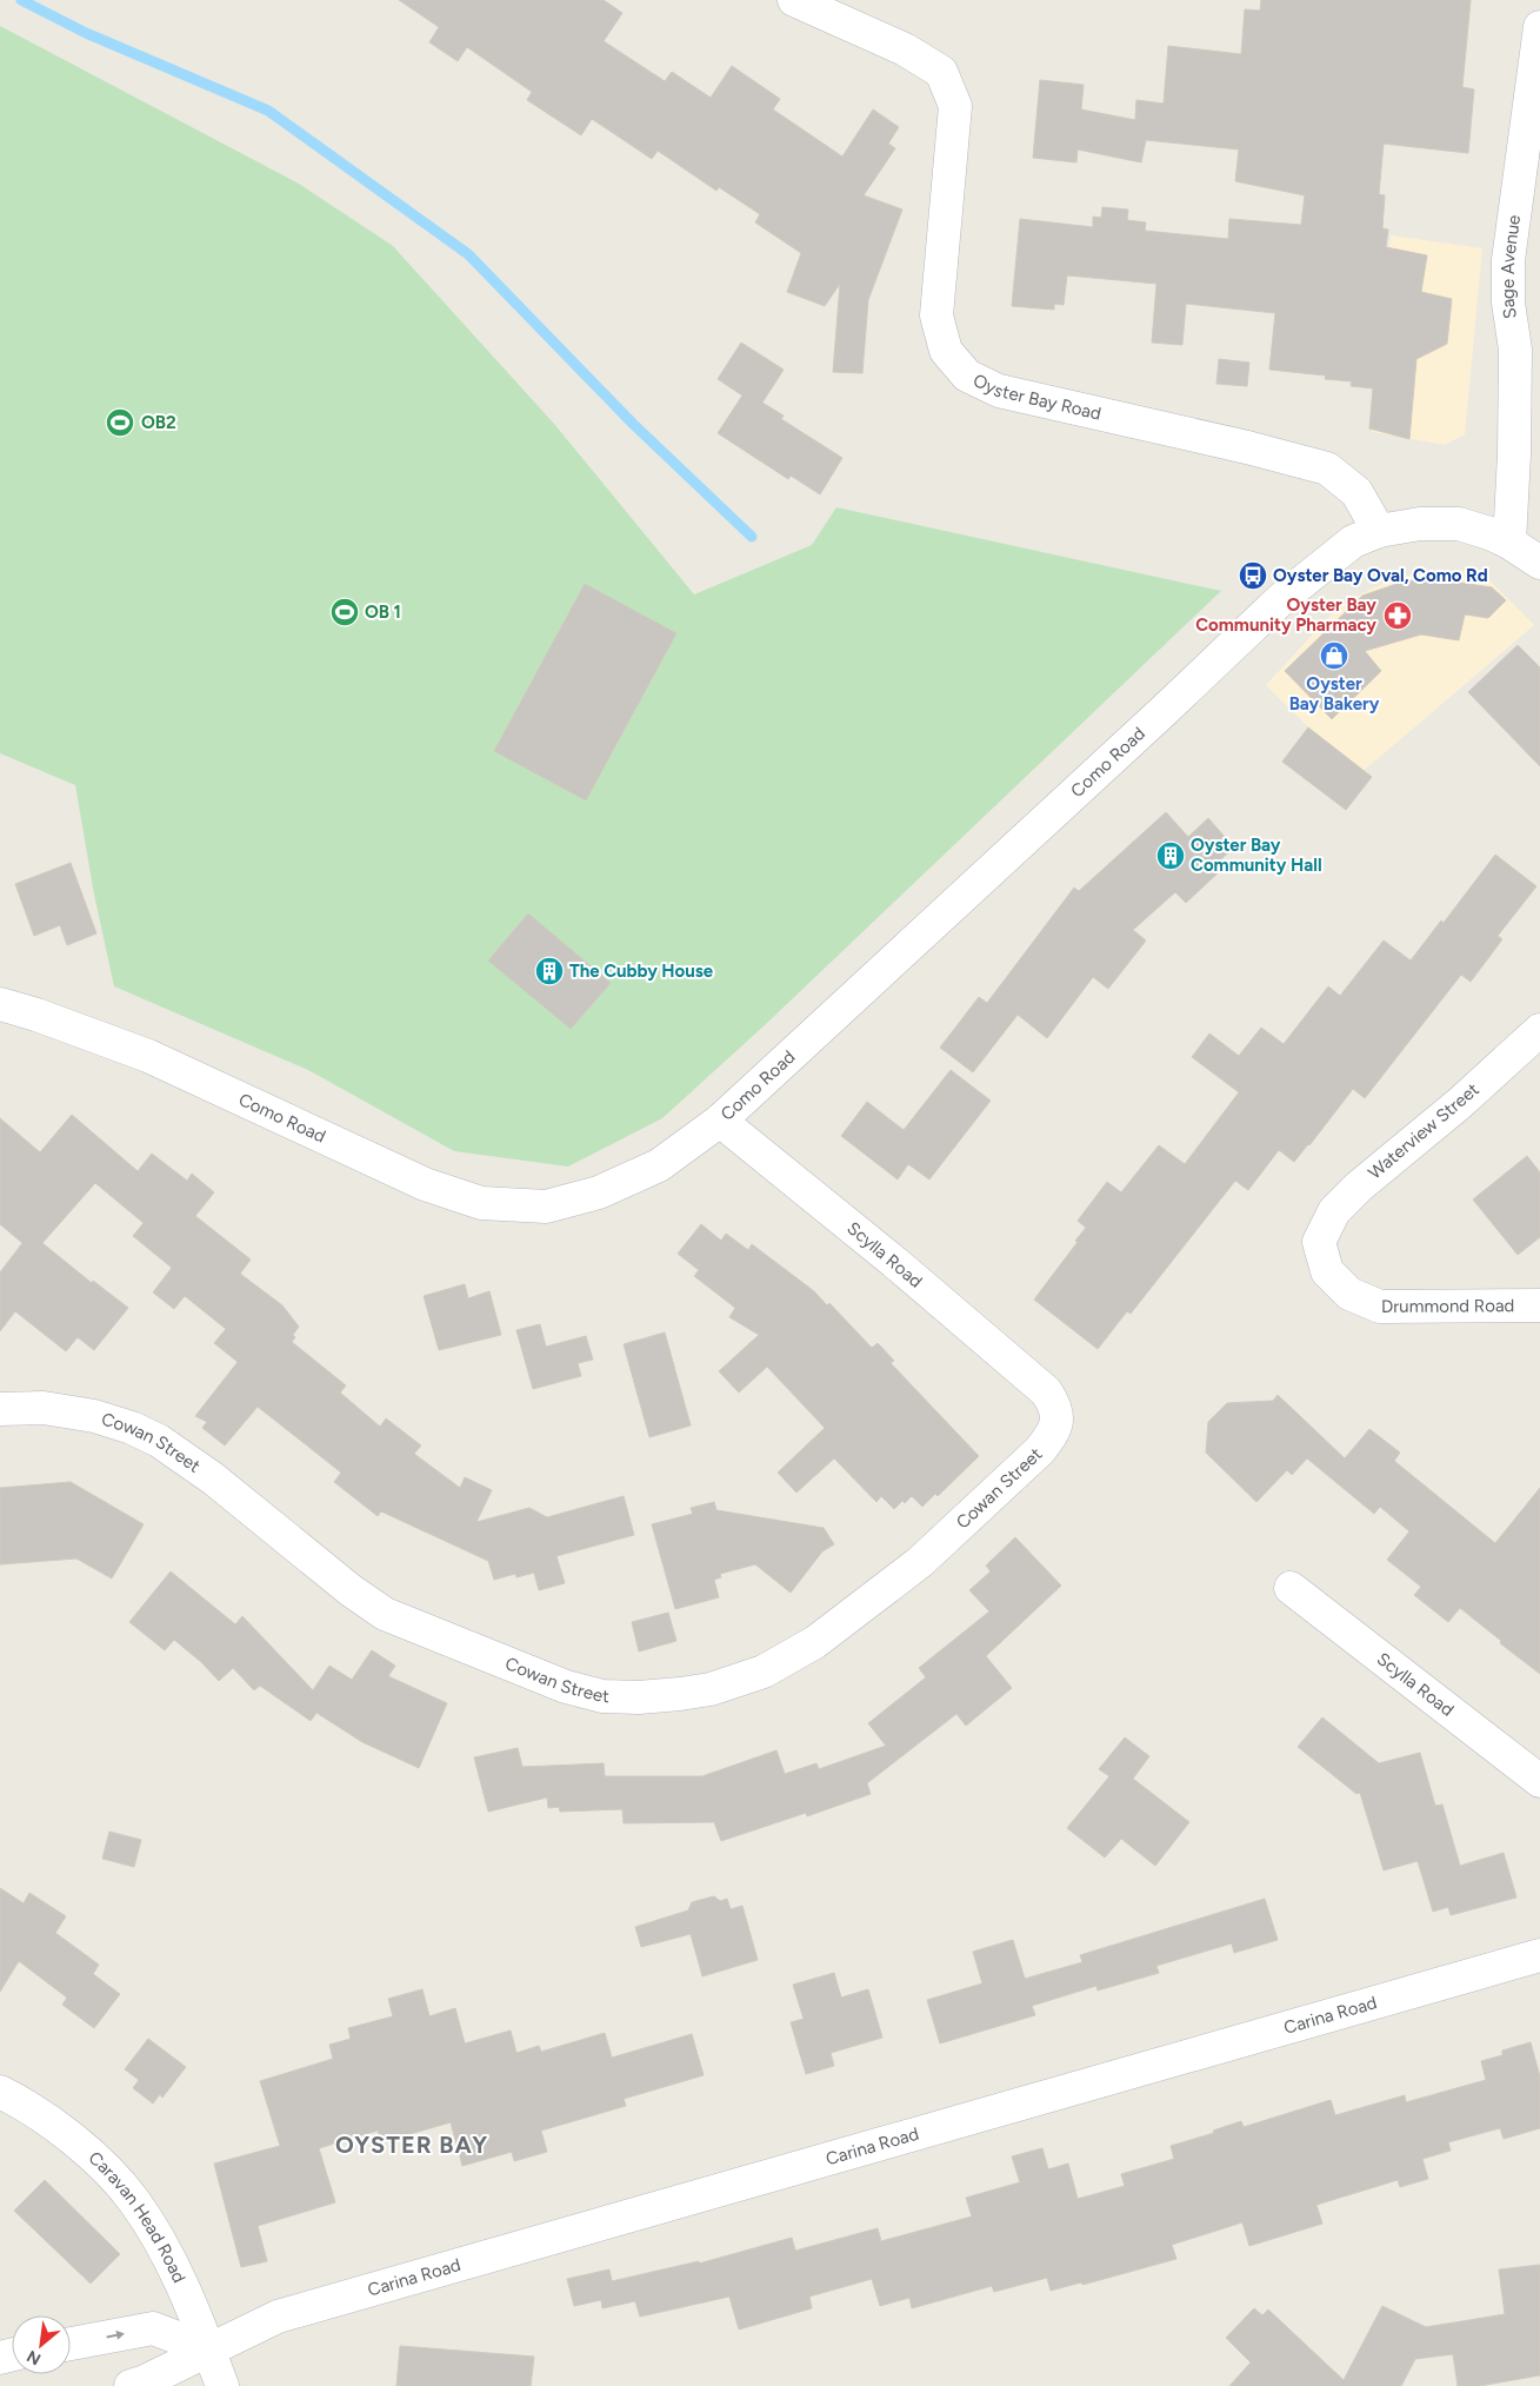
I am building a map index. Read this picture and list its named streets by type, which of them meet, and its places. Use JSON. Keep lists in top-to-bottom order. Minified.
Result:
{"streets":{"street":["Sage Avenue","Oyster Bay Road","Como Road","Waterview Street","Scylla Road","Drummond Road","Cowan Street","Carina Road","Caravan Head Road"]},"crossings":[["Oyster Bay Road","Como Road"],["Como Road","Scylla Road"],["Waterview Street","Drummond Road"],["Scylla Road","Cowan Street"],["Carina Road","Caravan Head Road"]],"districts":["OYSTER BAY"],"places":{"sports":["OB2","OB 1"],"bus stop":["Oyster Bay Oval, Como Rd"],"pharmacy":["Oyster Bay Community Pharmacy"],"shop":["Oyster Bay Bakery"],"building":["Oyster Bay Community Hall","The Cubby House"]},"north":"bottom left"}
